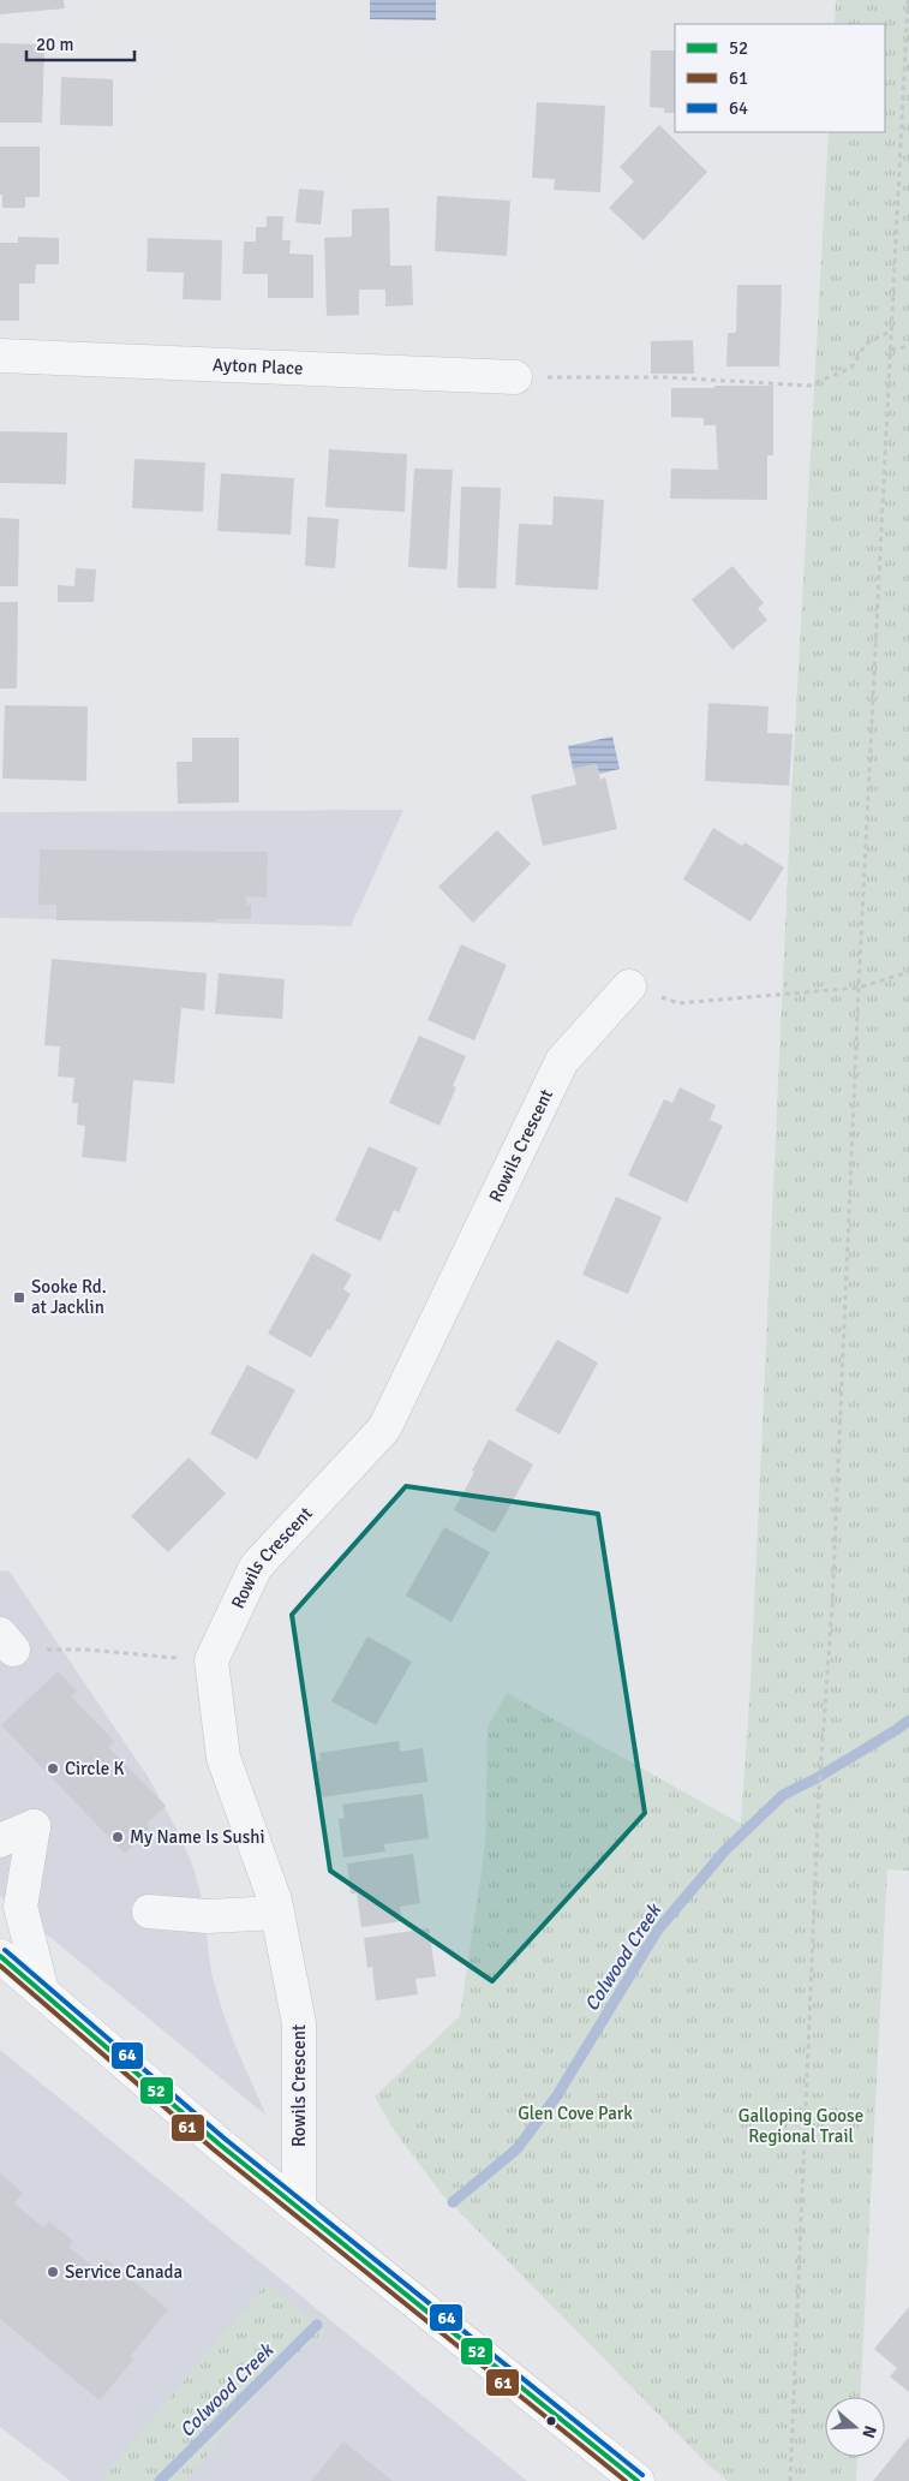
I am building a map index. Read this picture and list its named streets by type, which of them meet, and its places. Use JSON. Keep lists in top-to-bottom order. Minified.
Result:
{"streets":{"street":["Ayton Place","Rowils Crescent"]},"water":["Colwood Creek"],"parks":["Glen Cove Park","Galloping Goose Regional Trail"],"places":{"transit":["Sooke Rd. at Jacklin"],"other":["Circle K","My Name Is Sushi","Service Canada"]},"lines":["transit line 64","transit line 52","transit line 61"],"legend":["52","61","64"],"scale_bar":"20 m","north":"right"}
